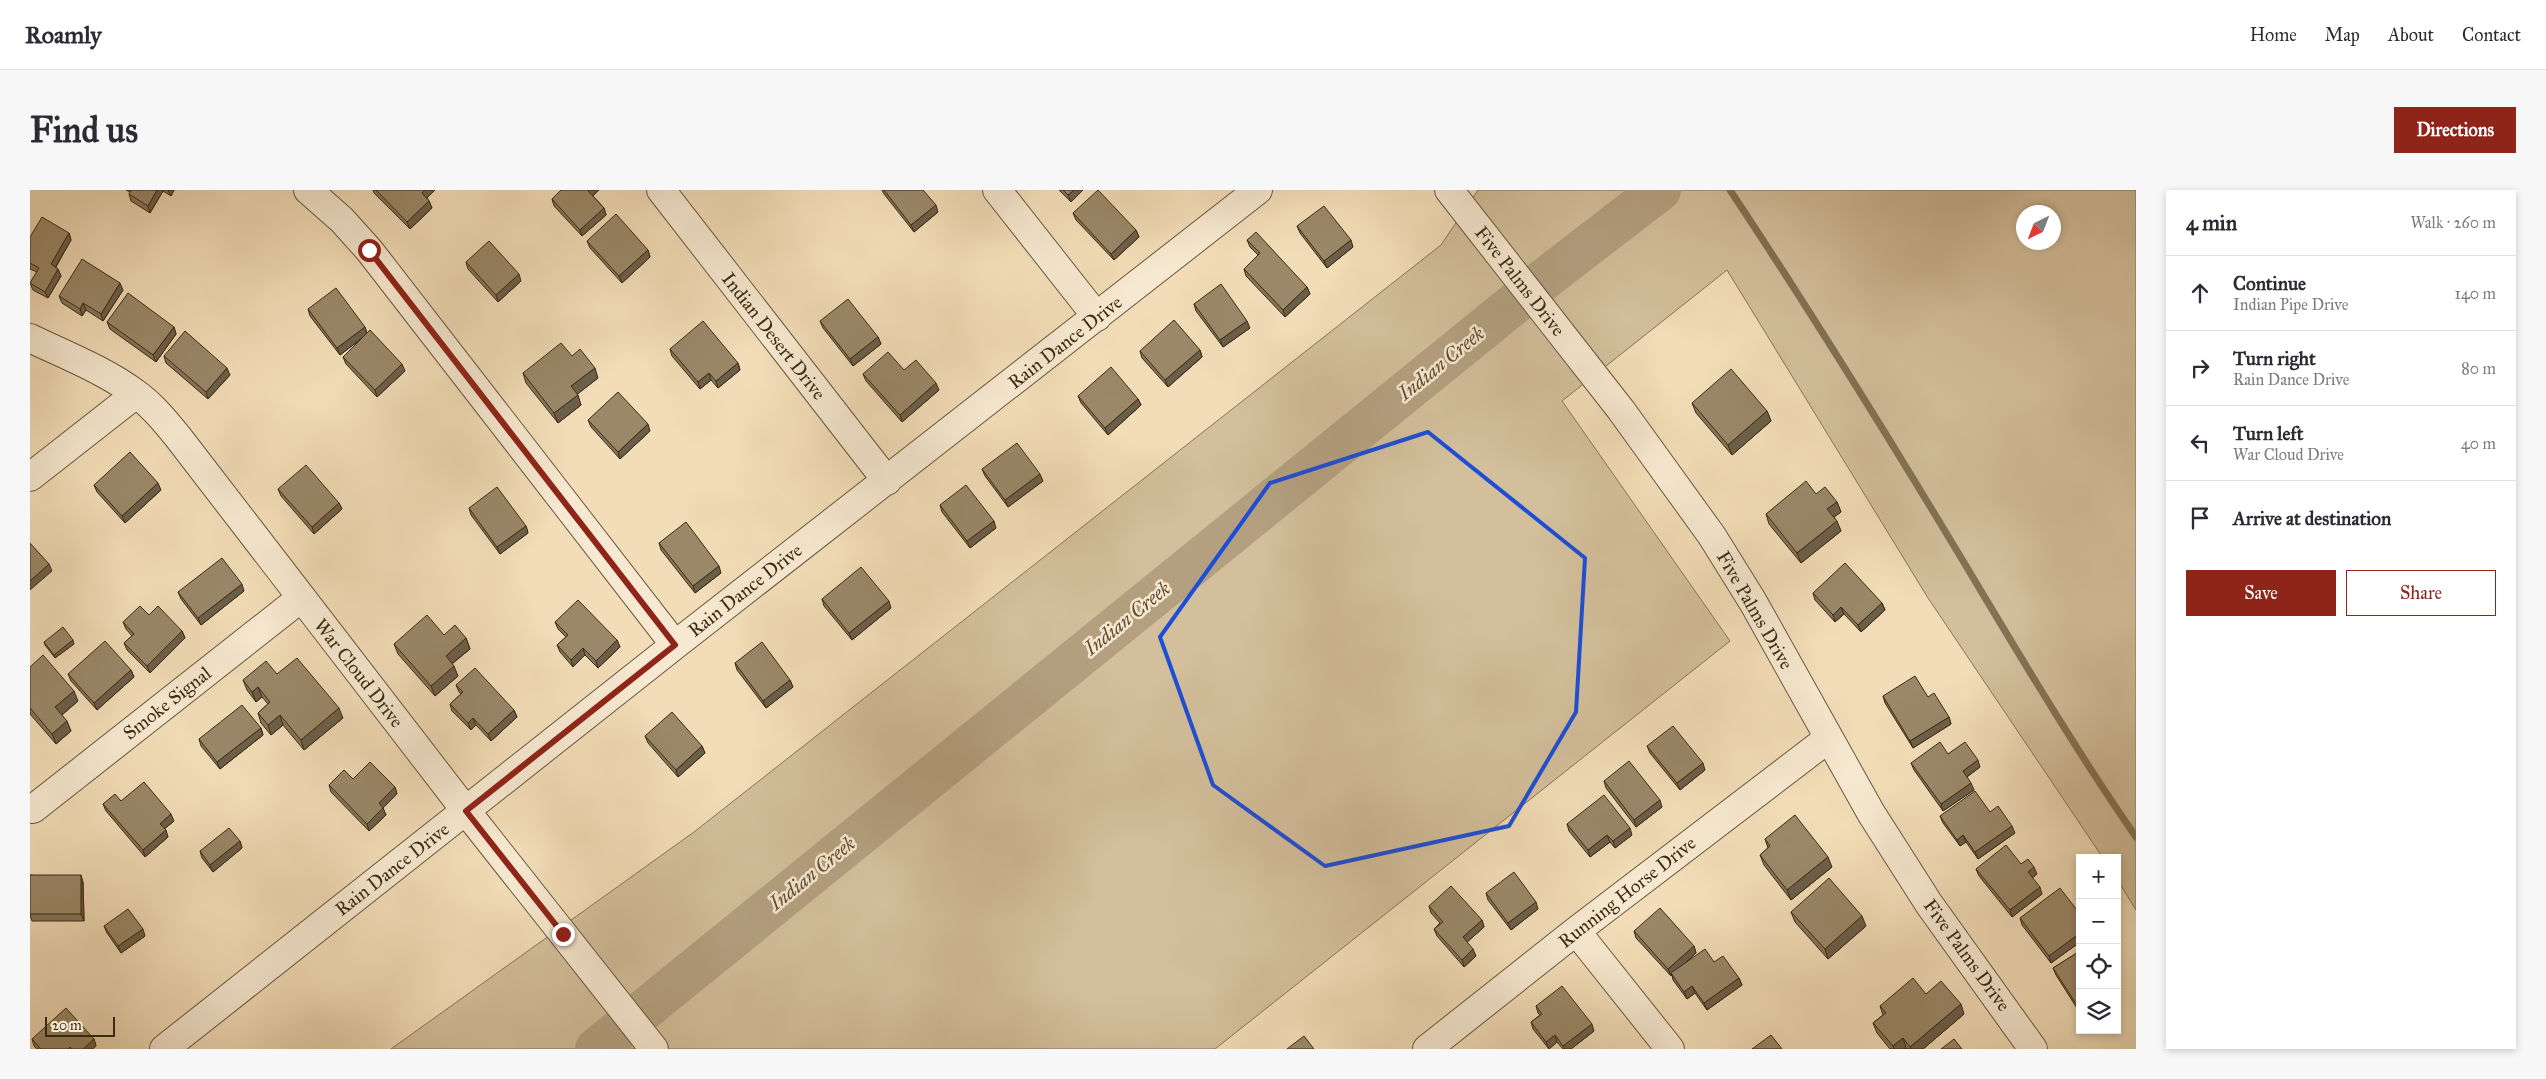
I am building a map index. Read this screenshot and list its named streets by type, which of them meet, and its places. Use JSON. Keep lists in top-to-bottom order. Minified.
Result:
{"streets":{"street":["Five Palms Drive","Indian Desert Drive","Rain Dance Drive","War Cloud Drive","Smoke Signal","Running Horse Drive"]},"crossings":[["Five Palms Drive","Running Horse Drive"],["Indian Desert Drive","Rain Dance Drive"],["Rain Dance Drive","War Cloud Drive"],["War Cloud Drive","Smoke Signal"]],"water":["Indian Creek"],"scale_bar":"20 m","north":"bottom left","page":{"header":"Roamly","nav":["Home","Map","About","Contact"],"buttons":["Directions",["Save","Share"]],"title":"Find us","heading":["4 min","Walk · 260 m"],"list":[["Continue","Indian Pipe Drive","140 m"],["Turn right","Rain Dance Drive","80 m"],["Turn left","War Cloud Drive","40 m"],"Arrive at destination"],"map_buttons":["+","−"],"scale":"20 m"}}
